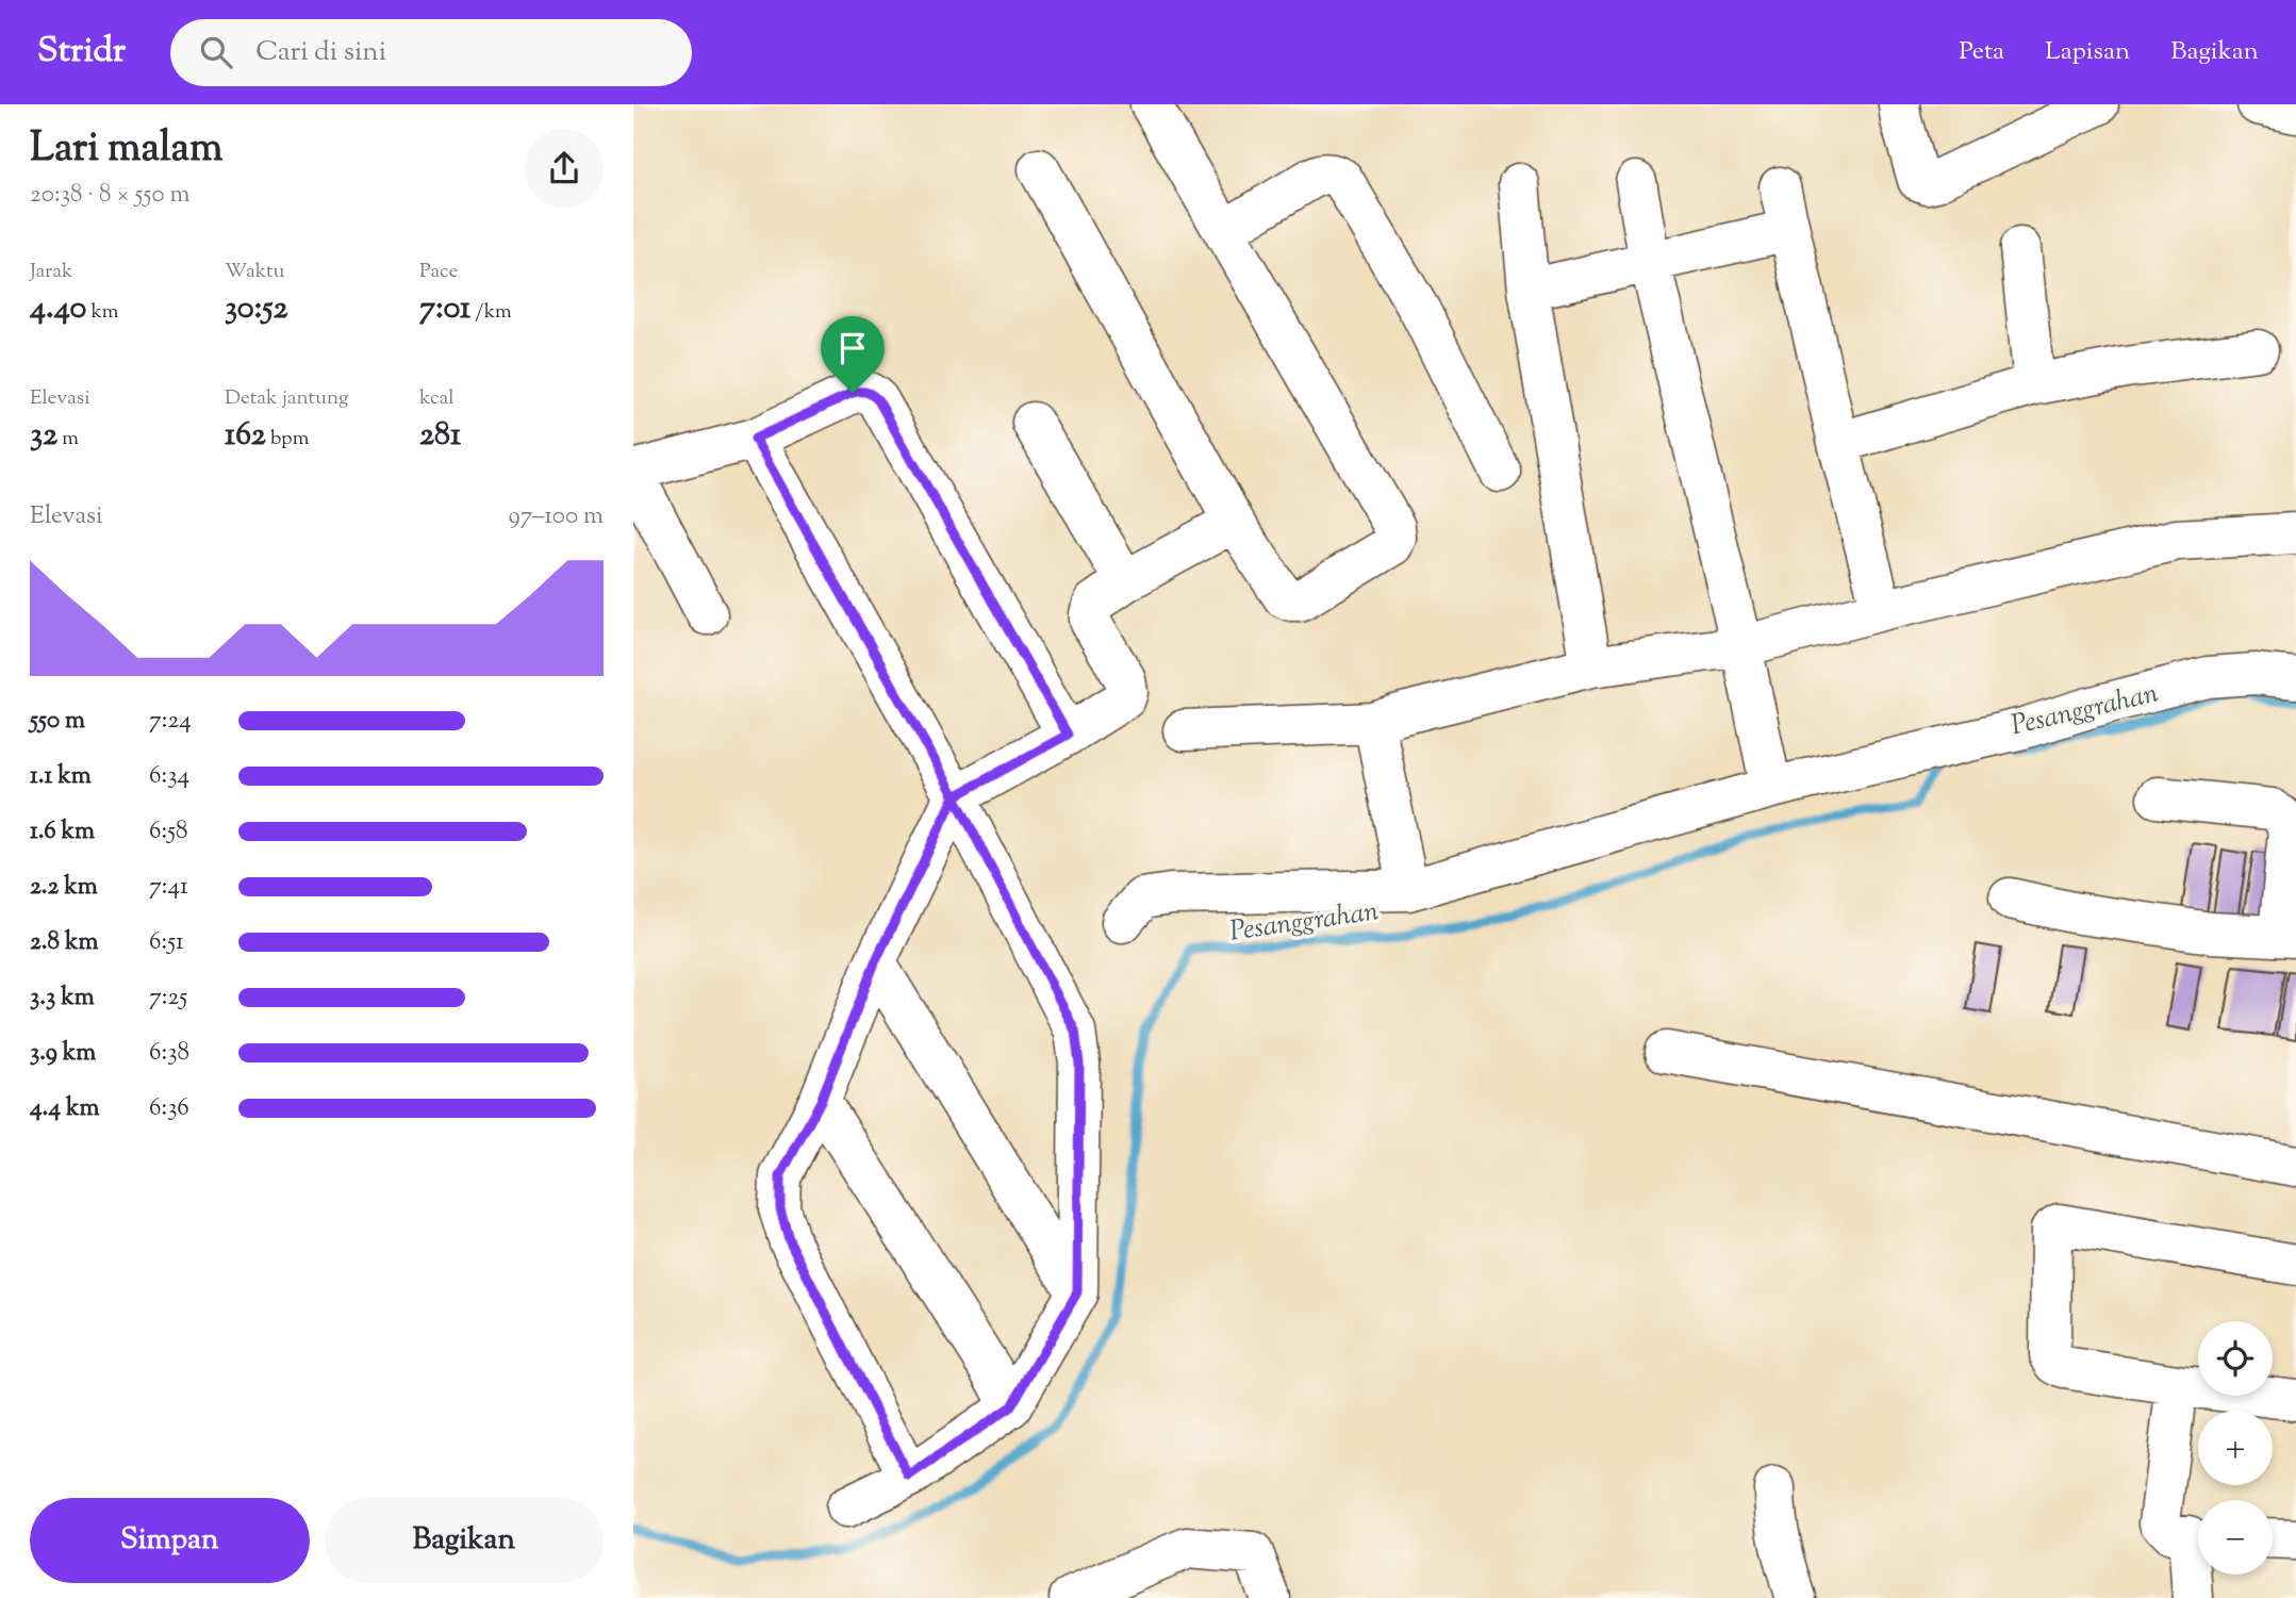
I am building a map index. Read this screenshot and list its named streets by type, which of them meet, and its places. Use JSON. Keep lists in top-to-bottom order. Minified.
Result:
{"water":["Pesanggrahan"],"page":{"header":"Stridr","search":"Cari di sini","nav":["Peta","Lapisan","Bagikan"],"heading":["Lari malam","20:38 · 8 × 550 m"],"stats":[["Jarak","4.40 km"],["Waktu","30:52"],["Pace","7:01 /km"],["Elevasi","32 m"],["Detak jantung","162 bpm"],["kcal","281"]],"chart":["Elevasi","97–100 m"],"list":[{"name":"550 m","note":"7:24"},{"name":"1.1 km","note":"6:34"},{"name":"1.6 km","note":"6:58"},{"name":"2.2 km","note":"7:41"},{"name":"2.8 km","note":"6:51"},{"name":"3.3 km","note":"7:25"},{"name":"3.9 km","note":"6:38"},{"name":"4.4 km","note":"6:36"}],"map_buttons":["+","−"],"buttons":["Simpan","Bagikan"]}}
